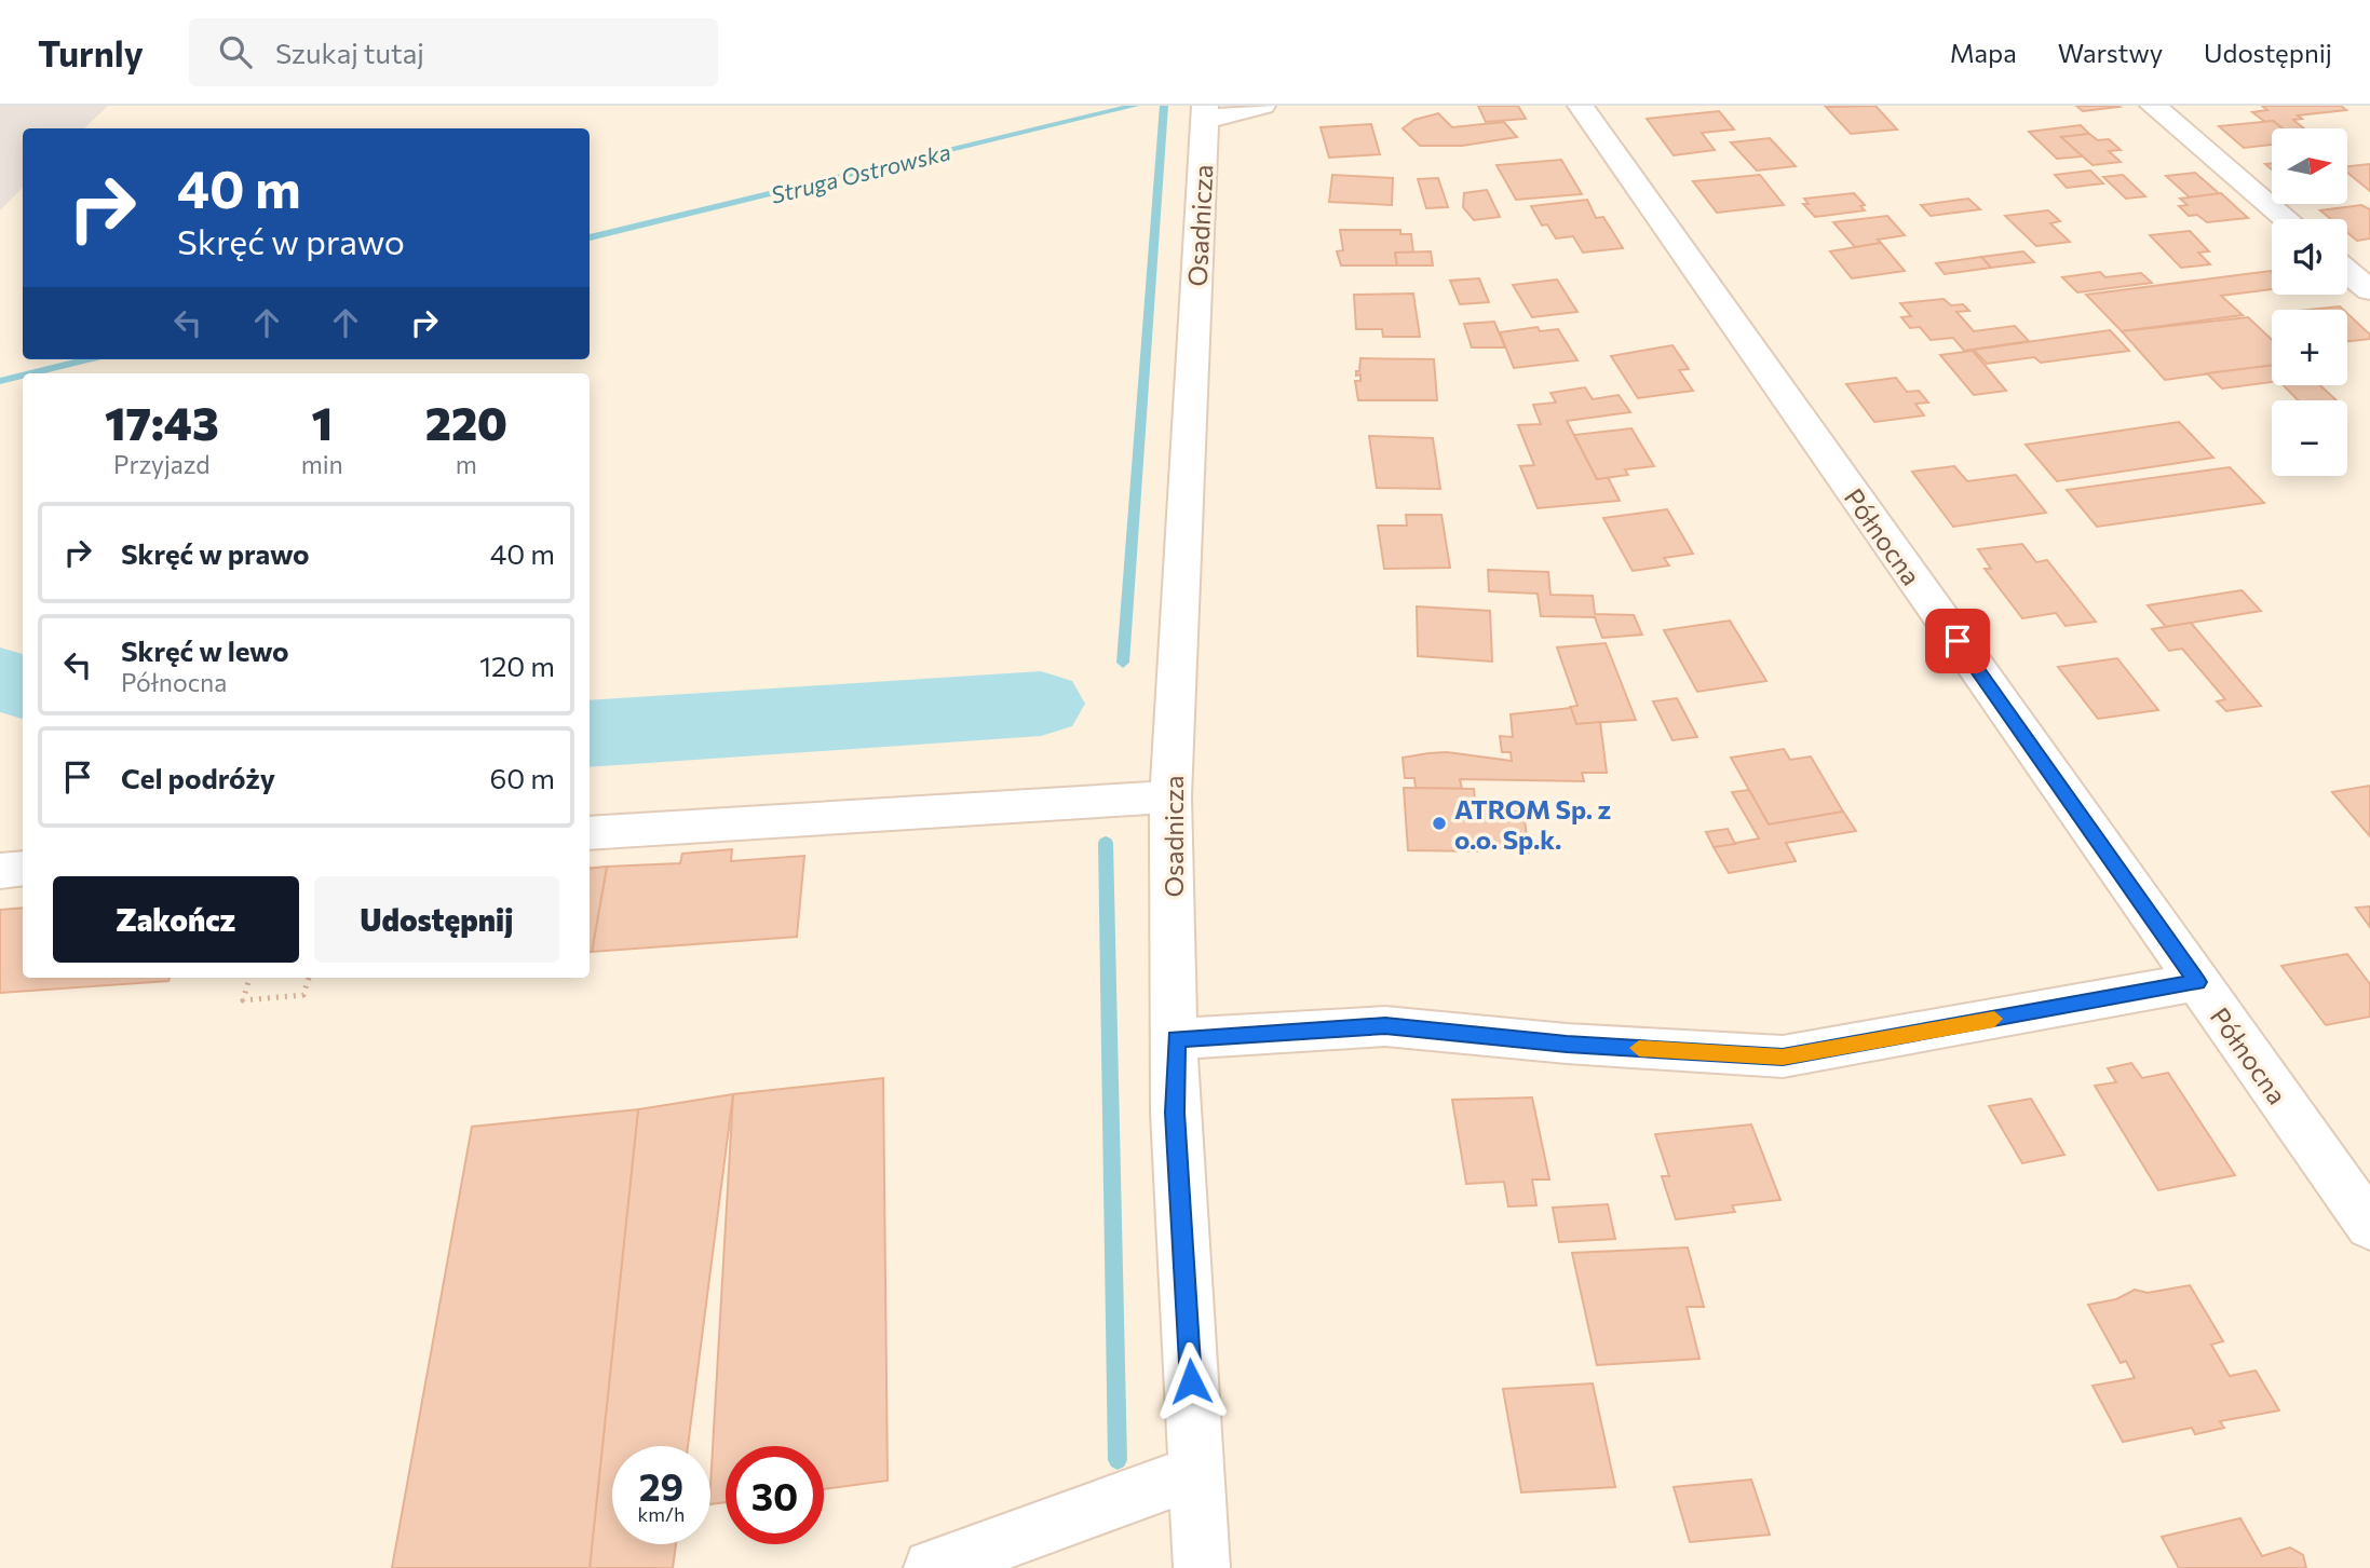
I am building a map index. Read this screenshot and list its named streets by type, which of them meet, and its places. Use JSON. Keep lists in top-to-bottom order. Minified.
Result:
{"streets":{"street":["Osadnicza","Północna"]},"water":["Struga Ostrowska"],"places":["ATROM Sp. z o.o. Sp.k."],"north":"right","page":{"header":"Turnly","search":"Szukaj tutaj","nav":["Mapa","Warstwy","Udostępnij"],"map_buttons":["+","−"],"turn":["40 m","Skręć w prawo"],"eta":["17:43","Przyjazd","1","min","220","m"],"list":[{"name":"Skręć w prawo","value":"40 m"},{"name":"Skręć w lewo","note":"Północna","value":"120 m"},{"name":"Cel podróży","value":"60 m"}],"buttons":["Zakończ","Udostępnij"],"speed":"29 km/h","limit":"30"}}
